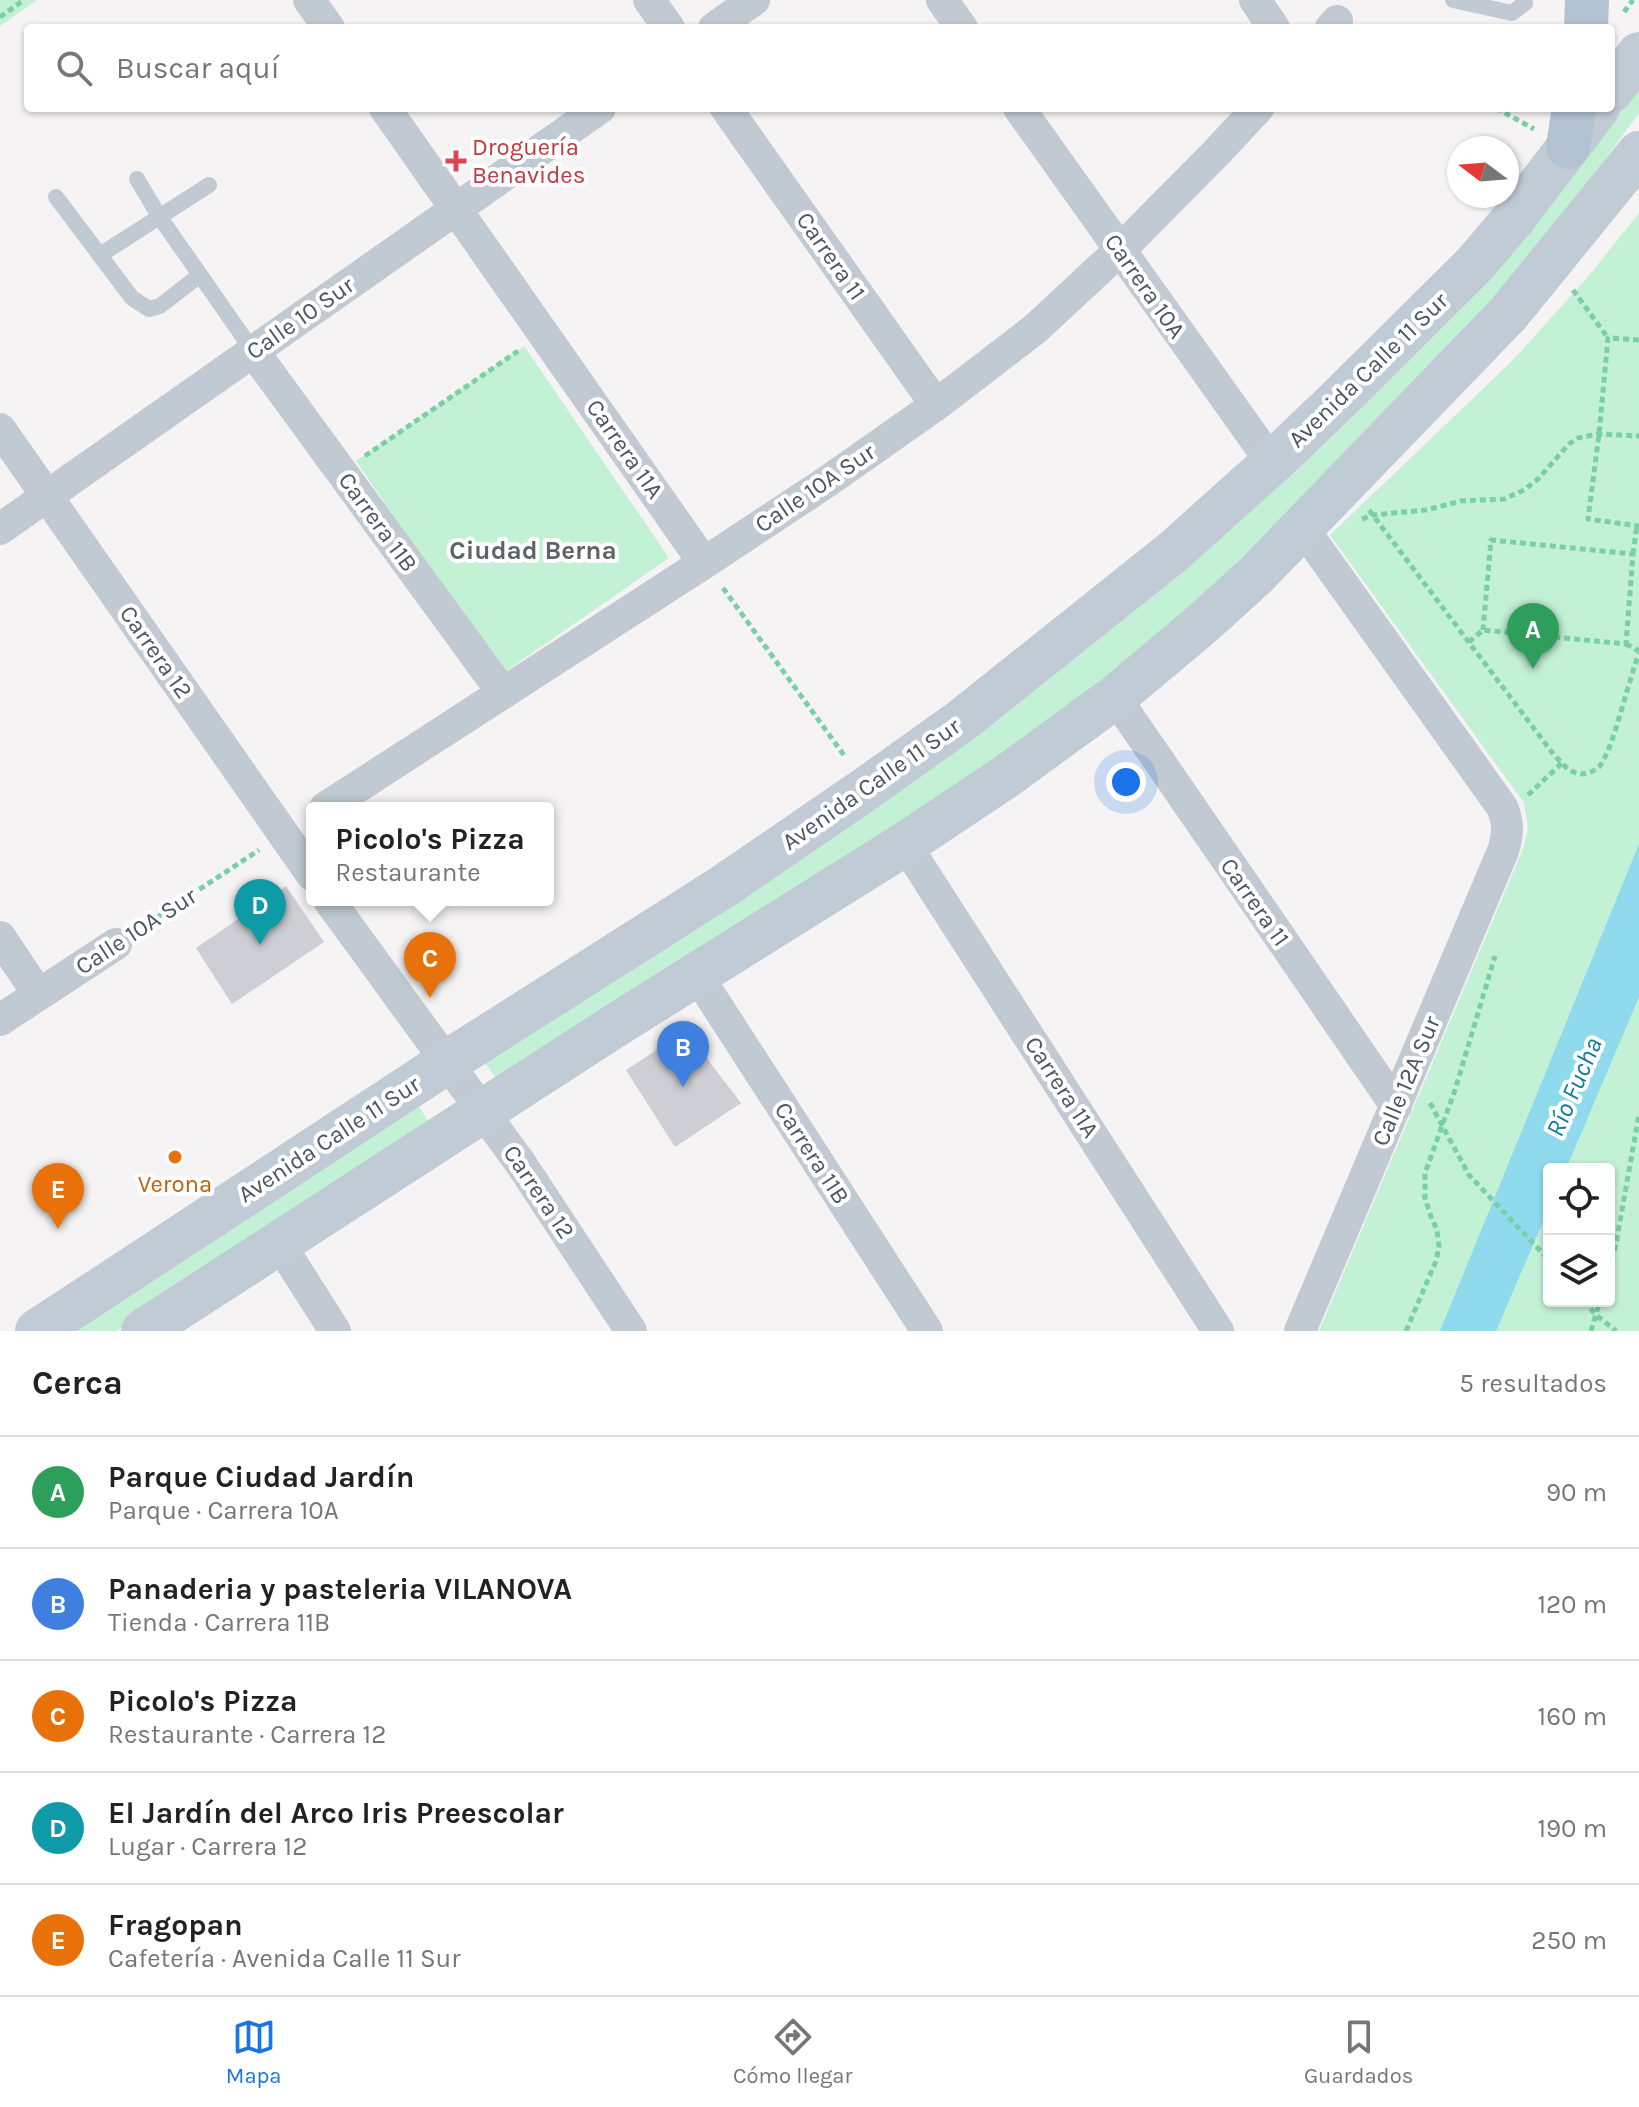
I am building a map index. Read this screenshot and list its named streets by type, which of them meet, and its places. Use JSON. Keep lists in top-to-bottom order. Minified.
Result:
{"streets":{"main road":["Avenida Calle 11 Sur"],"street":["Carrera 11","Carrera 10A","Calle 10 Sur","Carrera 11A","Calle 10A Sur","Carrera 11B","Carrera 12","Calle 12A Sur"]},"crossings":[["Carrera 11","Calle 10A Sur"],["Carrera 11","Calle 12A Sur"],["Carrera 10A","Avenida Calle 11 Sur"],["Carrera 10A","Calle 10A Sur"],["Calle 10 Sur","Carrera 11A"],["Calle 10 Sur","Carrera 11B"],["Calle 10 Sur","Carrera 12"],["Avenida Calle 11 Sur","Carrera 12"],["Carrera 11A","Calle 10A Sur"],["Calle 10A Sur","Carrera 11B"],["Calle 10A Sur","Carrera 12"]],"districts":["Ciudad Berna"],"water":["Río Fucha"],"places":{"health":["Droguería Benavides"],"other":["Verona"]},"north":"left","page":{"search":"Buscar aquí","pins":["A","D","C","B","E"],"popup":["Picolo's Pizza","Restaurante"],"heading":["Cerca","5 resultados"],"list":[{"mark":"A","name":"Parque Ciudad Jardín","note":"Parque · Carrera 10A","value":"90 m"},{"mark":"B","name":"Panaderia y pasteleria VILANOVA","note":"Tienda · Carrera 11B","value":"120 m"},{"mark":"C","name":"Picolo's Pizza","note":"Restaurante · Carrera 12","value":"160 m"},{"mark":"D","name":"El Jardín del Arco Iris Preescolar","note":"Lugar · Carrera 12","value":"190 m"},{"mark":"E","name":"Fragopan","note":"Cafetería · Avenida Calle 11 Sur","value":"250 m"}],"nav":["Mapa","Cómo llegar","Guardados"]}}
